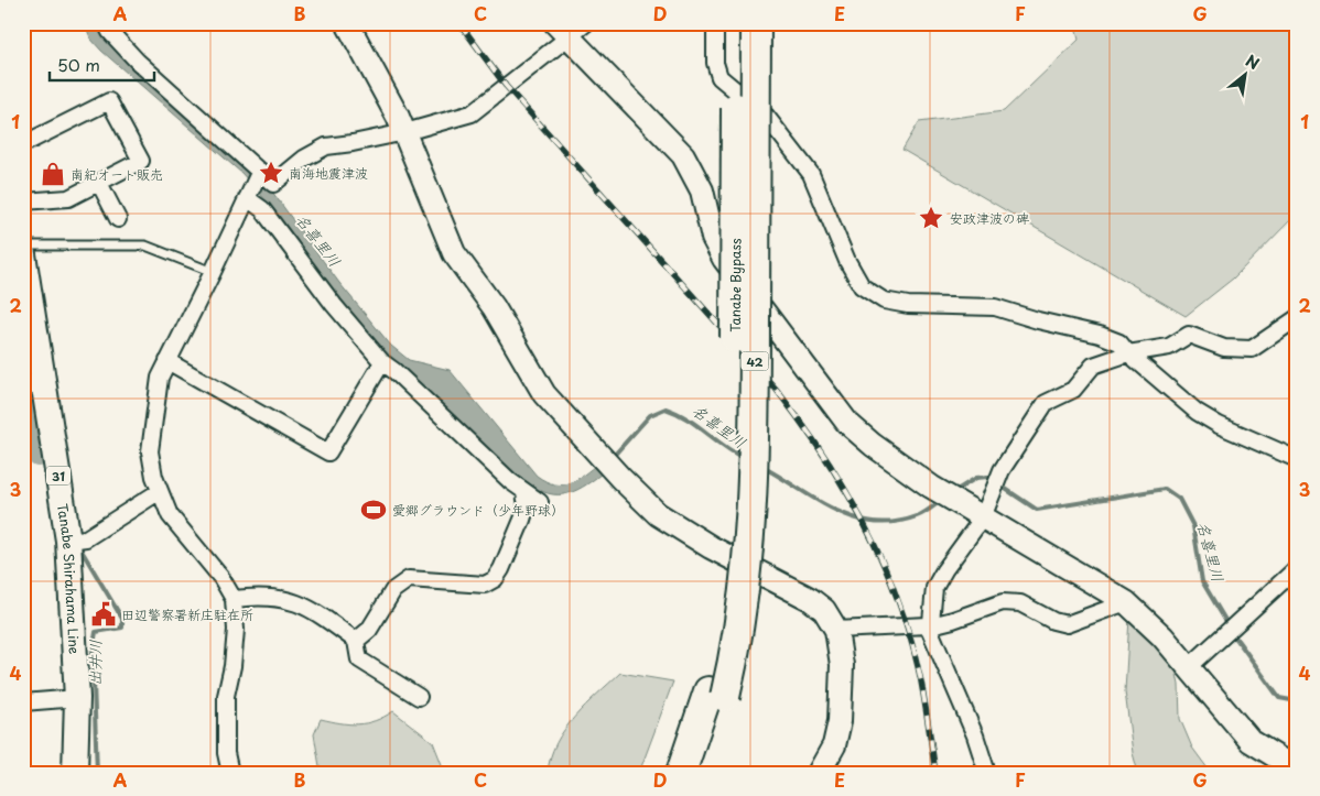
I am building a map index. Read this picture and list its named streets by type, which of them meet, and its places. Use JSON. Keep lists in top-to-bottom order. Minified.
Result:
{"streets":{"highway":["Tanabe Bypass","42"],"main road":["31","Tanabe Shirahama Line"]},"water":["名喜里川","出井川"],"places":{"place":["南海地震津波","安政津波の碑"],"shop":["南紀オート販売"],"sports":["愛郷グラウンド（少年野球）"],"public building":["田辺警察署新庄駐在所"]},"scale_bar":"50 m","north":"top right","grid":{"columns":["A","B","C","D","E","F","G"],"rows":["1","2","3","4"]}}
